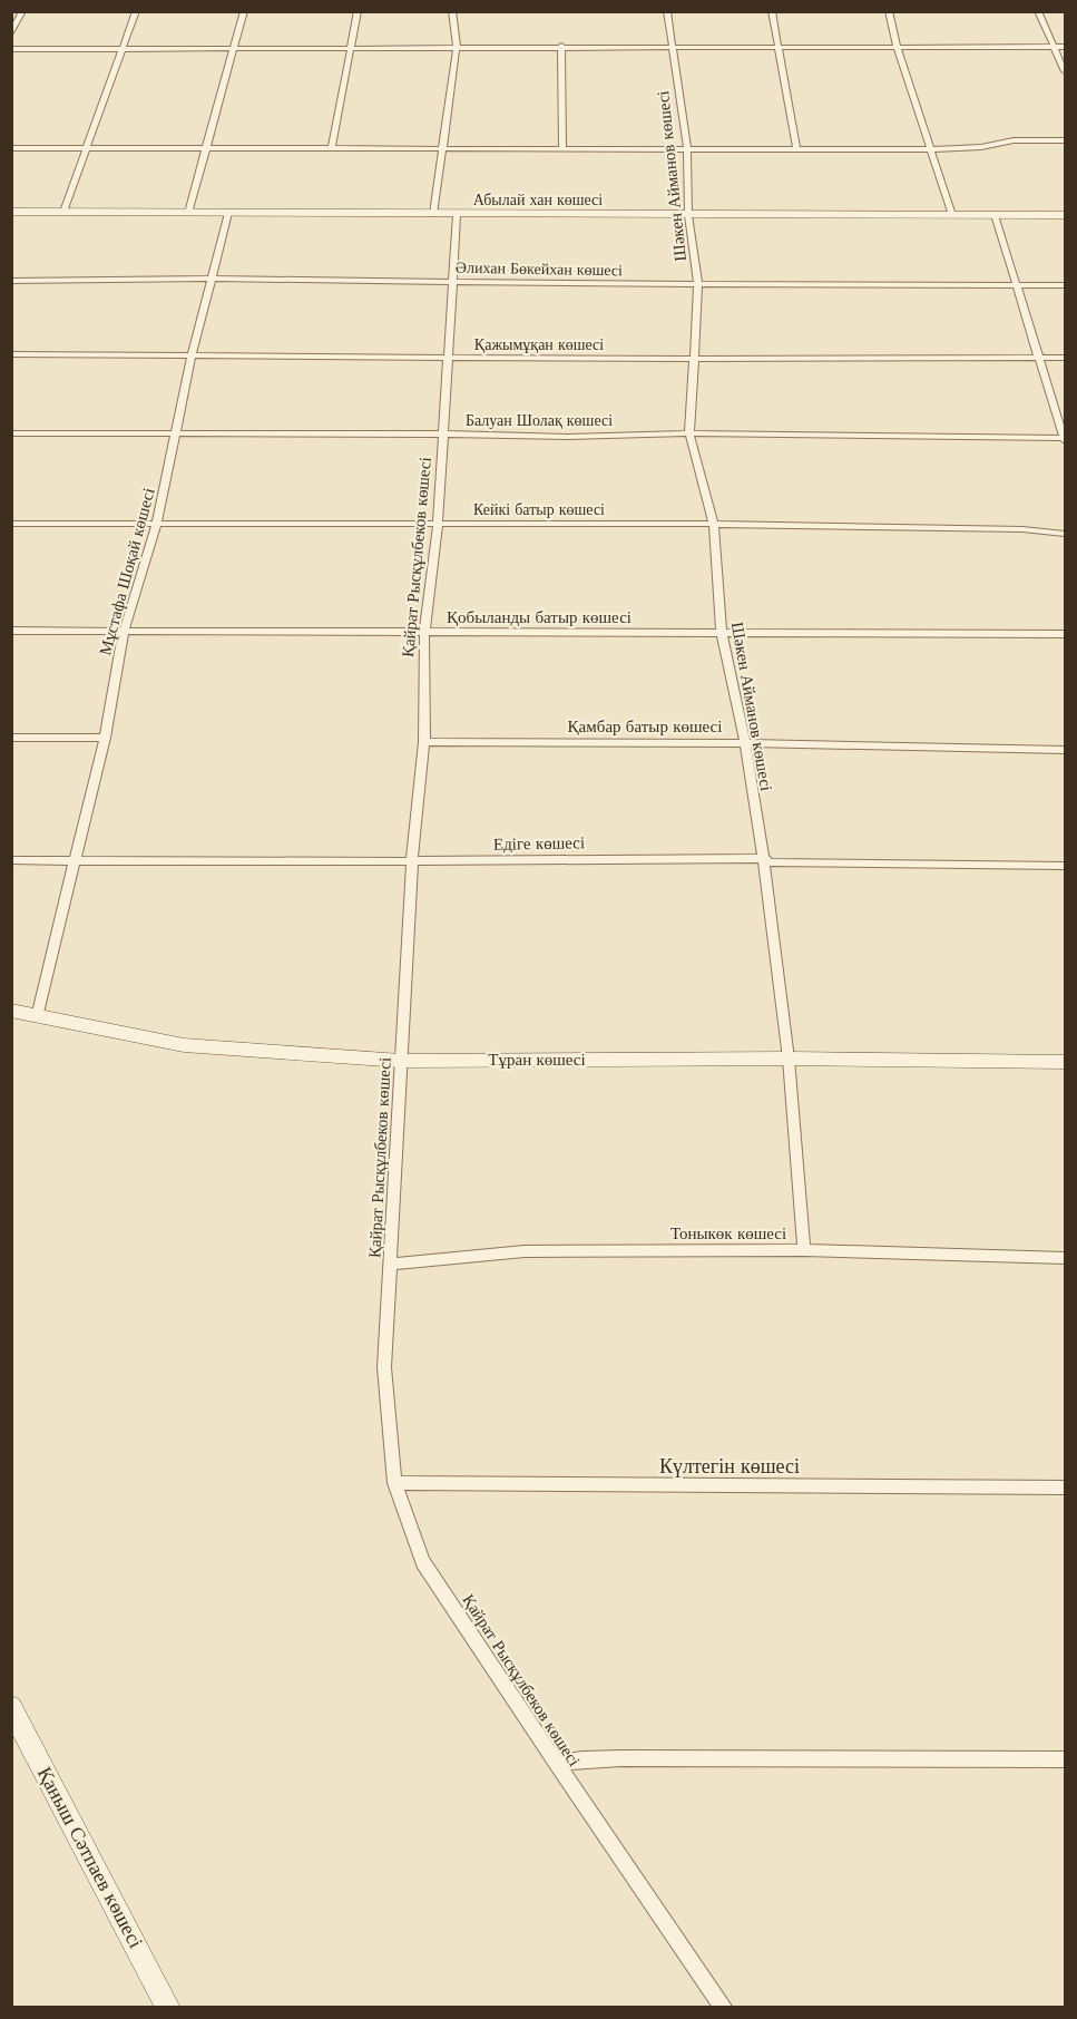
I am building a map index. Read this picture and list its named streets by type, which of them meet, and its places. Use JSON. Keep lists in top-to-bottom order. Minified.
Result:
{"streets":{"street":["Шәкен Айманов көшесі","Абылай хан көшесі","Әлихан Бөкейхан көшесі","Қажымұқан көшесі","Балуан Шолақ көшесі","Кейкі батыр көшесі","Қайрат Рысқұлбеков көшесі","Мұстафа Шоқай көшесі","Қобыланды батыр көшесі","Қамбар батыр көшесі","Едіге көшесі","Тұран көшесі","Тоныкөк көшесі","Күлтегін көшесі","Қаныш Сәтпаев көшесі"]},"crossings":[["Шәкен Айманов көшесі","Абылай хан көшесі"],["Шәкен Айманов көшесі","Әлихан Бөкейхан көшесі"],["Шәкен Айманов көшесі","Қажымұқан көшесі"],["Шәкен Айманов көшесі","Балуан Шолақ көшесі"],["Шәкен Айманов көшесі","Кейкі батыр көшесі"],["Шәкен Айманов көшесі","Қобыланды батыр көшесі"],["Шәкен Айманов көшесі","Қамбар батыр көшесі"],["Шәкен Айманов көшесі","Едіге көшесі"],["Шәкен Айманов көшесі","Тұран көшесі"],["Шәкен Айманов көшесі","Тоныкөк көшесі"],["Абылай хан көшесі","Қайрат Рысқұлбеков көшесі"],["Абылай хан көшесі","Мұстафа Шоқай көшесі"],["Әлихан Бөкейхан көшесі","Қайрат Рысқұлбеков көшесі"],["Әлихан Бөкейхан көшесі","Мұстафа Шоқай көшесі"],["Қажымұқан көшесі","Қайрат Рысқұлбеков көшесі"],["Қажымұқан көшесі","Мұстафа Шоқай көшесі"],["Балуан Шолақ көшесі","Қайрат Рысқұлбеков көшесі"],["Балуан Шолақ көшесі","Мұстафа Шоқай көшесі"],["Кейкі батыр көшесі","Қайрат Рысқұлбеков көшесі"],["Кейкі батыр көшесі","Мұстафа Шоқай көшесі"],["Қайрат Рысқұлбеков көшесі","Қобыланды батыр көшесі"],["Қайрат Рысқұлбеков көшесі","Қамбар батыр көшесі"],["Қайрат Рысқұлбеков көшесі","Едіге көшесі"],["Қайрат Рысқұлбеков көшесі","Тұран көшесі"],["Қайрат Рысқұлбеков көшесі","Тоныкөк көшесі"],["Қайрат Рысқұлбеков көшесі","Күлтегін көшесі"],["Мұстафа Шоқай көшесі","Қобыланды батыр көшесі"],["Мұстафа Шоқай көшесі","Едіге көшесі"],["Мұстафа Шоқай көшесі","Тұран көшесі"]]}
